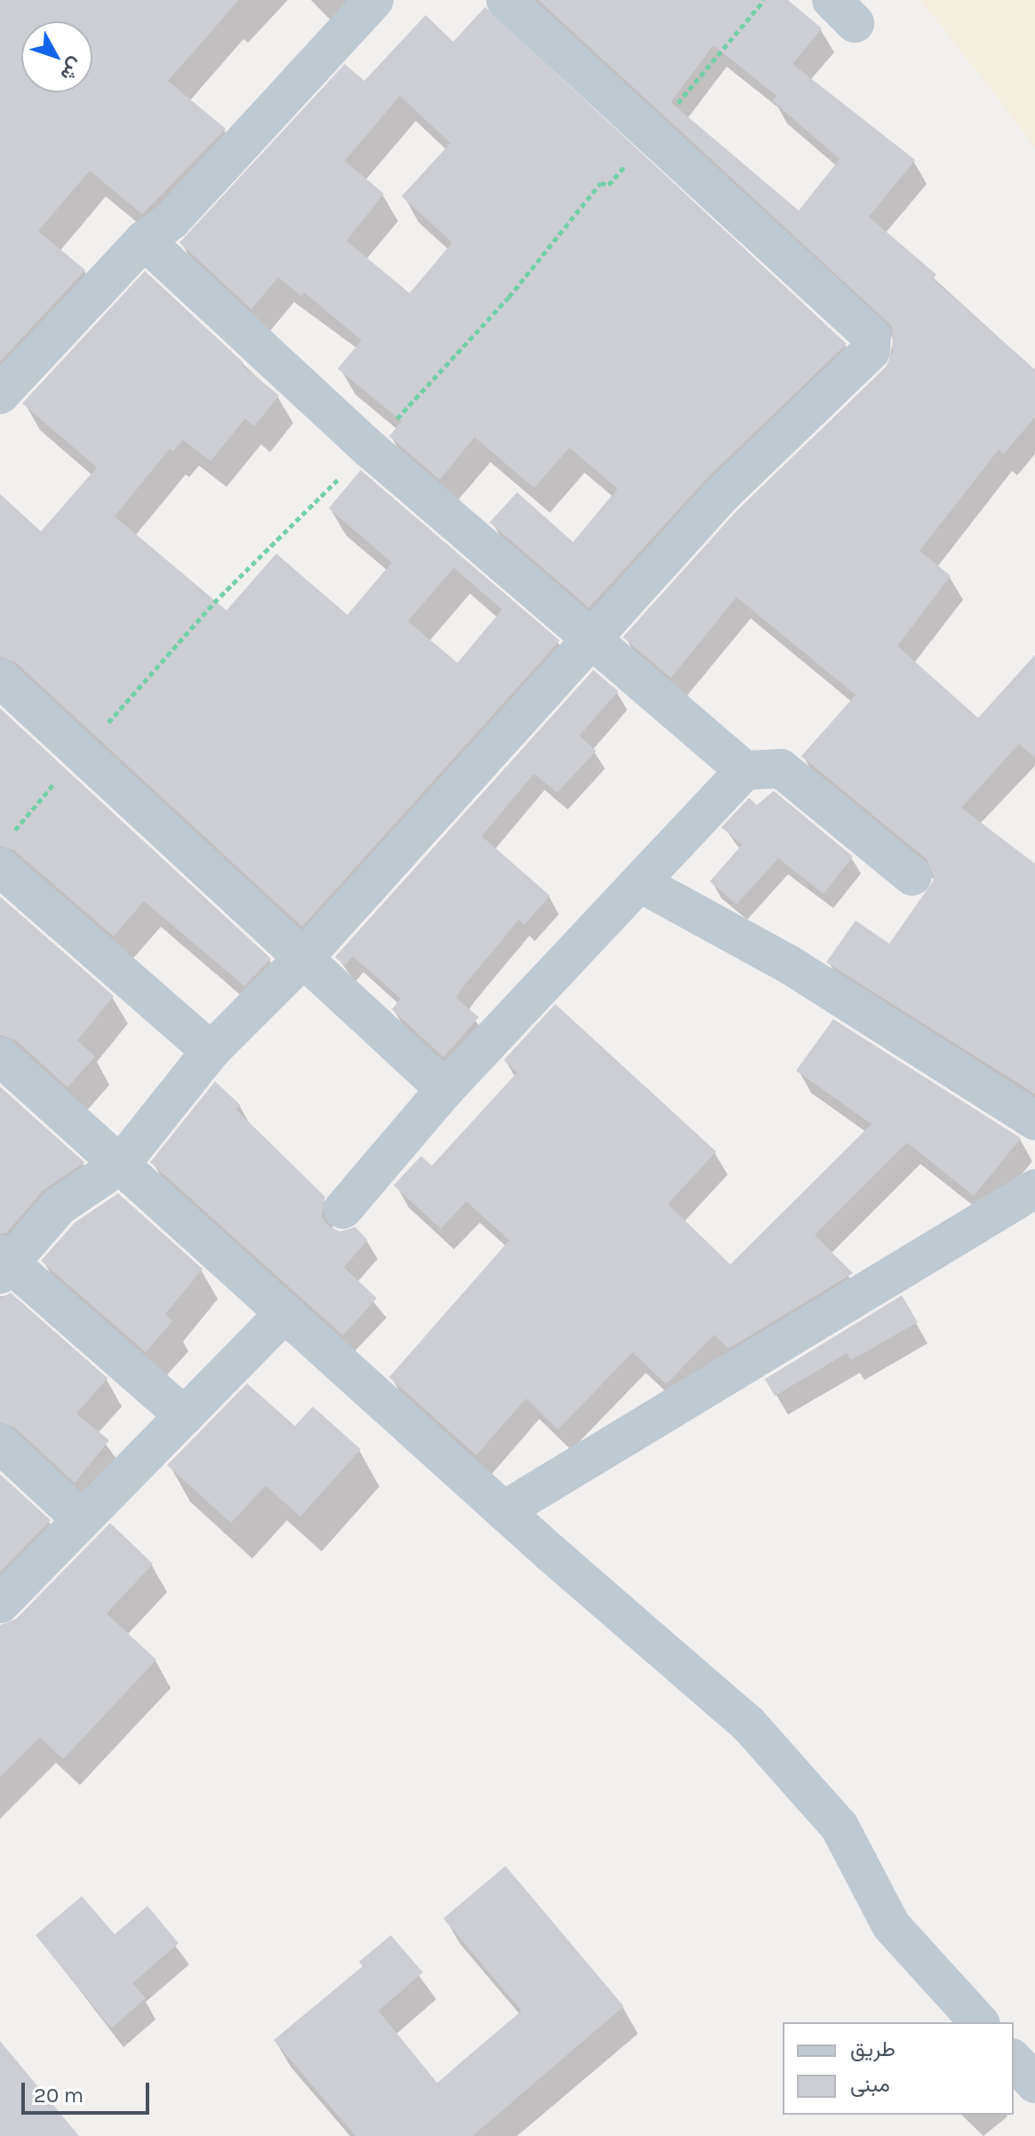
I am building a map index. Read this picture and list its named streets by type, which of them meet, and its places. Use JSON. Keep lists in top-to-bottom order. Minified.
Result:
{"legend":["طريق","مبنى"],"scale_bar":"20 m","north":"bottom right"}
